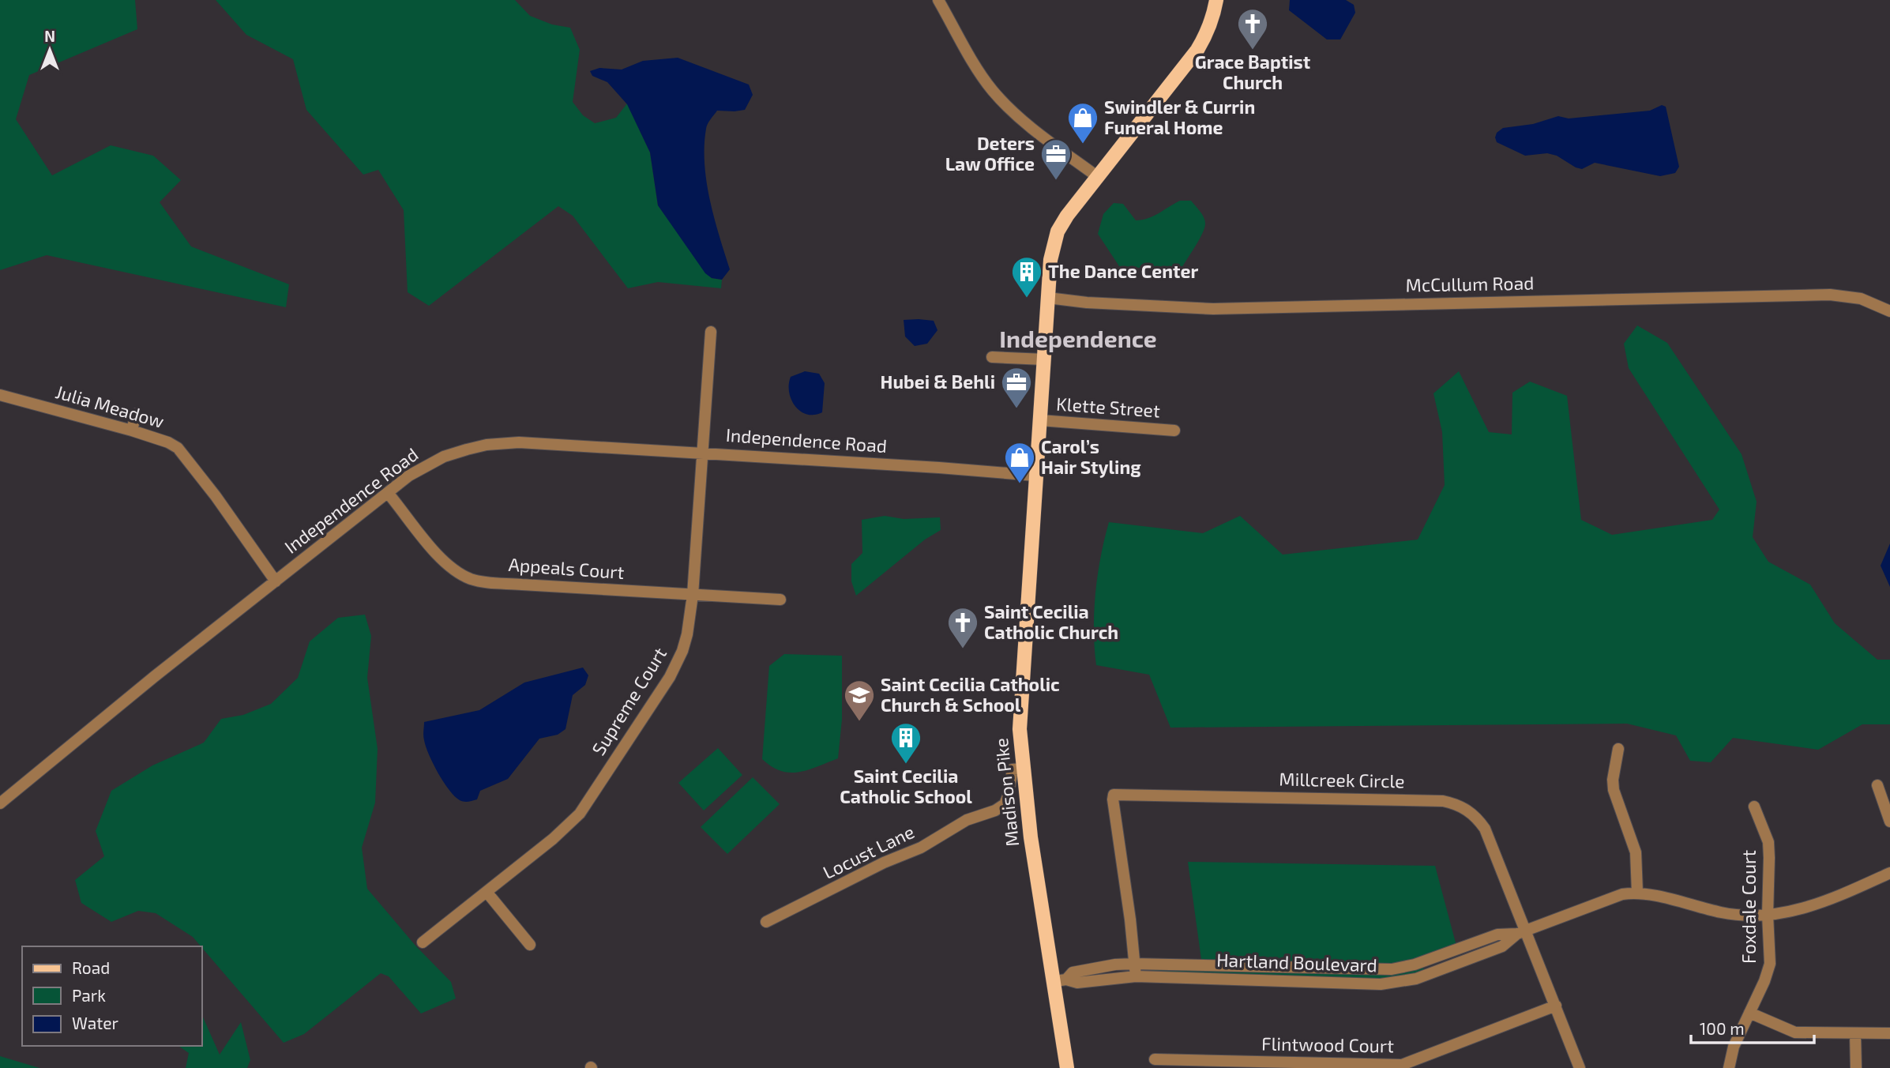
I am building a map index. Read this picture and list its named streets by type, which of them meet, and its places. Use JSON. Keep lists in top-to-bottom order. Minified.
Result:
{"streets":{"main road":["Madison Pike"],"street":["McCullum Road","Julia Meadow","Klette Street","Independence Road","Appeals Court","Supreme Court","Millcreek Circle","Locust Lane","Foxdale Court","Hartland Boulevard","Flintwood Court"]},"crossings":[["McCullum Road","Madison Pike"],["Julia Meadow","Independence Road"],["Klette Street","Madison Pike"],["Independence Road","Appeals Court"],["Independence Road","Supreme Court"],["Independence Road","Madison Pike"],["Appeals Court","Supreme Court"],["Millcreek Circle","Hartland Boulevard"],["Millcreek Circle","Flintwood Court"],["Madison Pike","Locust Lane"],["Madison Pike","Hartland Boulevard"],["Foxdale Court","Hartland Boulevard"]],"districts":["Independence"],"places":{"church":["Grace Baptist Church","Saint Cecilia Catholic Church"],"shop":["Swindler & Currin Funeral Home","Carol’s Hair Styling"],"office":["Deters Law Office","Hubei & Behli"],"building":["The Dance Center","Saint Cecilia Catholic School"],"school or university":["Saint Cecilia Catholic Church & School"]},"legend":["Road","Park","Water"],"scale_bar":"100 m","north":"top"}
